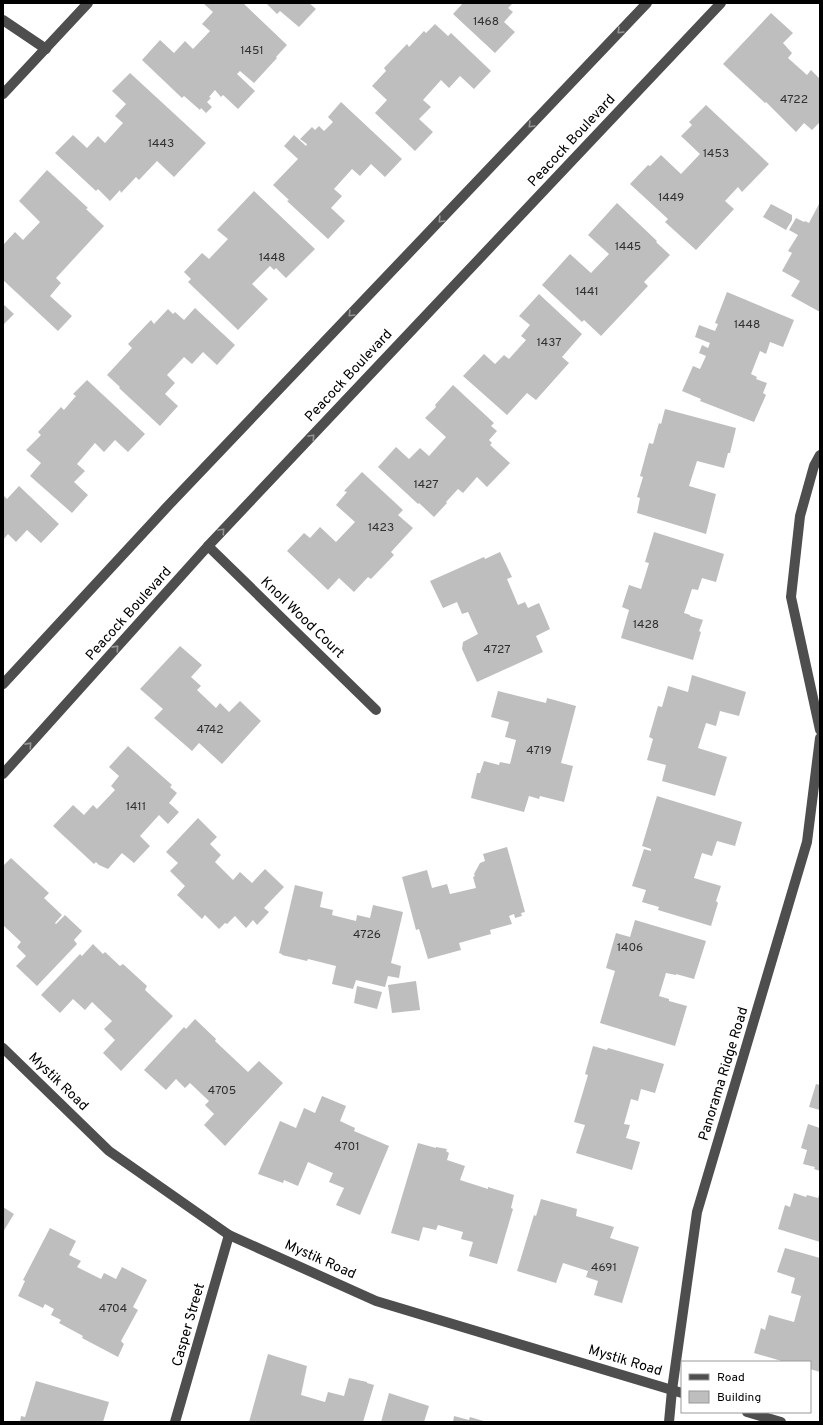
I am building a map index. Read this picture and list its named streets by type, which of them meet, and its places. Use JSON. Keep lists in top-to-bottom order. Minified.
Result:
{"streets":{"street":["Peacock Boulevard","Knoll Wood Court","Panorama Ridge Road","Mystik Road","Casper Street"]},"crossings":[["Peacock Boulevard","Knoll Wood Court"],["Panorama Ridge Road","Mystik Road"],["Mystik Road","Casper Street"]],"house_numbers":["1468","1451","4722","1443","1453","1449","1445","1448","1441","1448","1437","1427","1423","1428","4727","4742","4719","1411","4726","1406","4705","4701","4691","4704"],"legend":["Road","Building"]}
